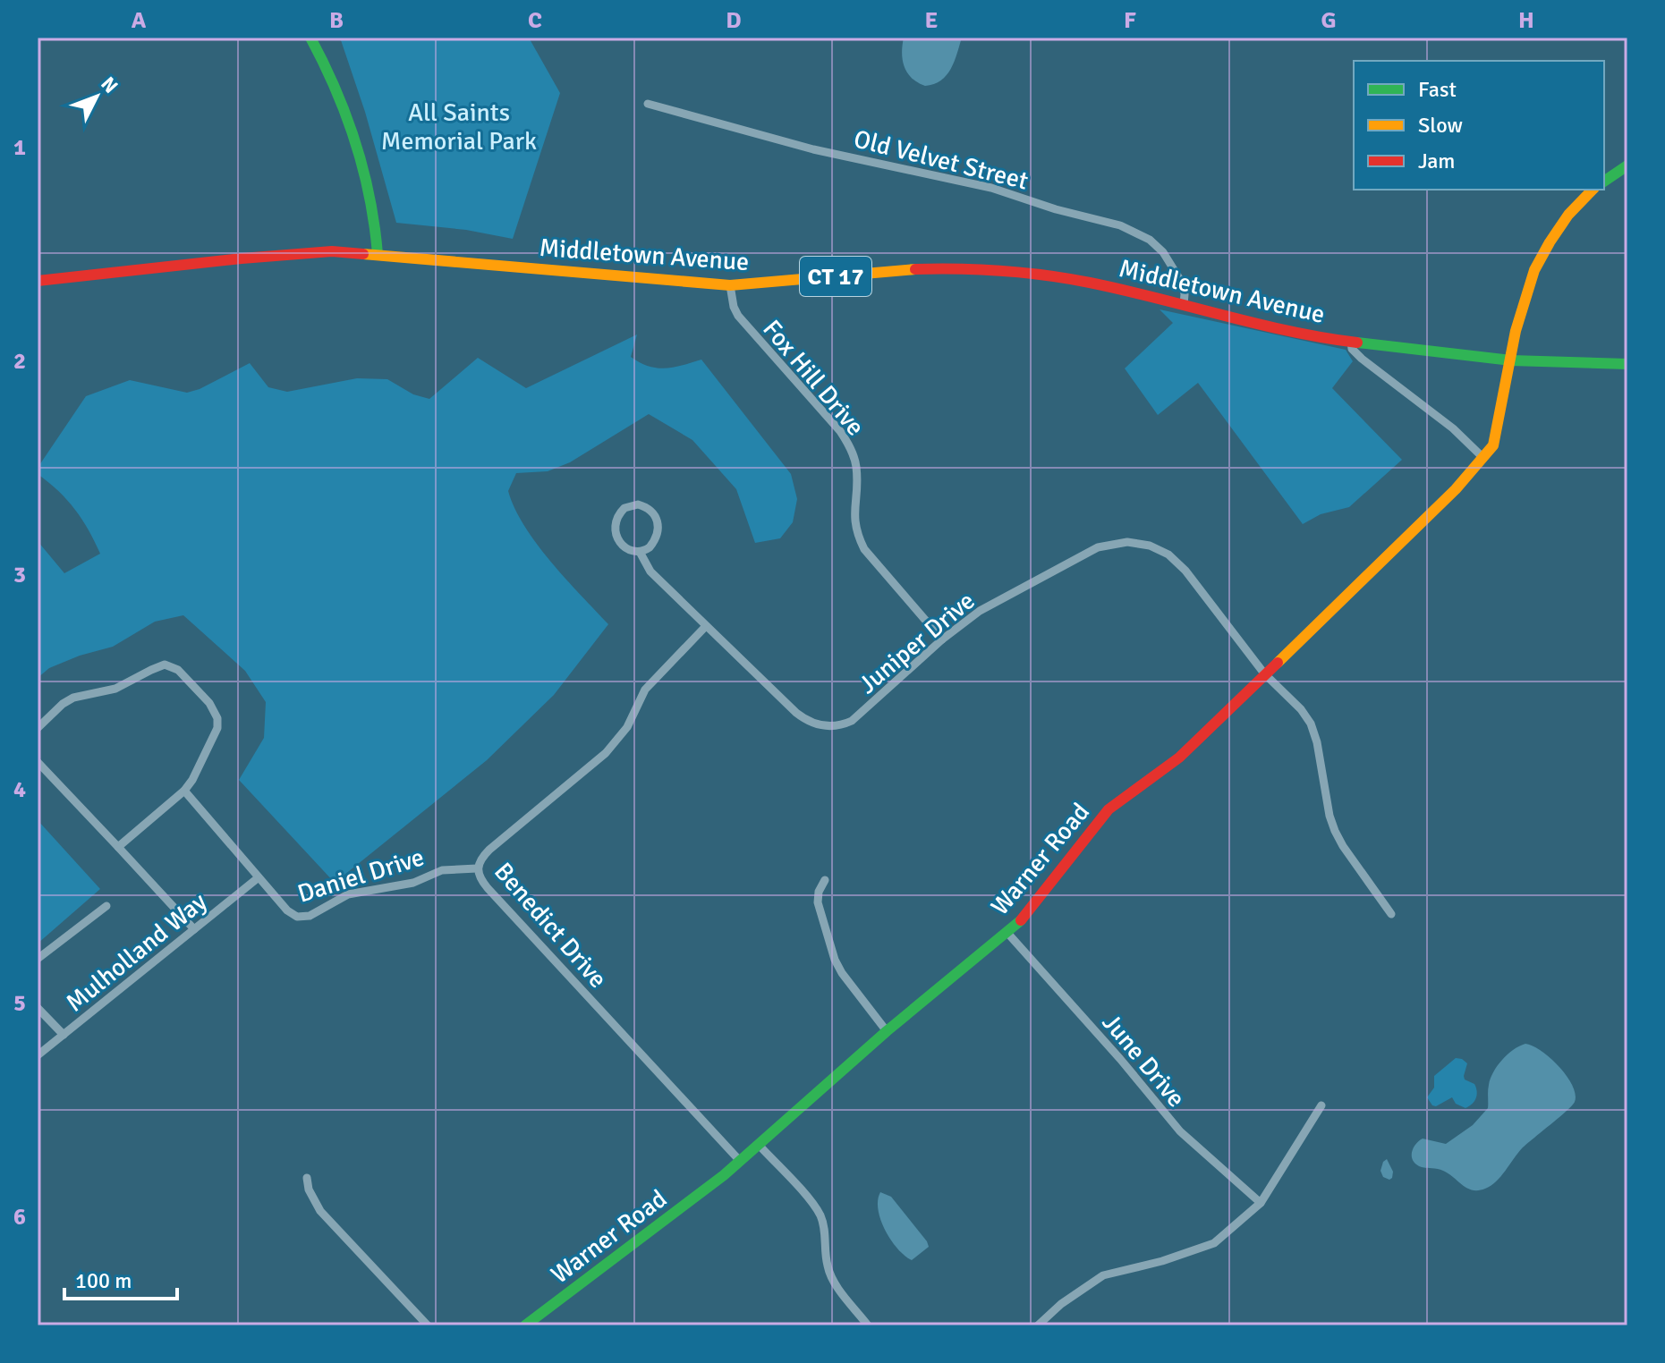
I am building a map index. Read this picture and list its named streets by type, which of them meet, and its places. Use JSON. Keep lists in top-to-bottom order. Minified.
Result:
{"streets":{"street":["Old Velvet Street","Middletown Avenue","CT 17","Fox Hill Drive","Juniper Drive","Warner Road","Daniel Drive","Benedict Drive","Mulholland Way","June Drive"]},"crossings":[["Old Velvet Street","Middletown Avenue"],["Middletown Avenue","Fox Hill Drive"],["Middletown Avenue","Warner Road"],["Fox Hill Drive","Juniper Drive"],["Juniper Drive","Warner Road"],["Juniper Drive","Benedict Drive"],["Warner Road","Benedict Drive"],["Warner Road","June Drive"],["Daniel Drive","Benedict Drive"],["Daniel Drive","Mulholland Way"]],"parks":["All Saints Memorial Park"],"legend":["Fast","Slow","Jam"],"scale_bar":"100 m","north":"top right","grid":{"columns":["A","B","C","D","E","F","G","H"],"rows":["1","2","3","4","5","6"]}}
